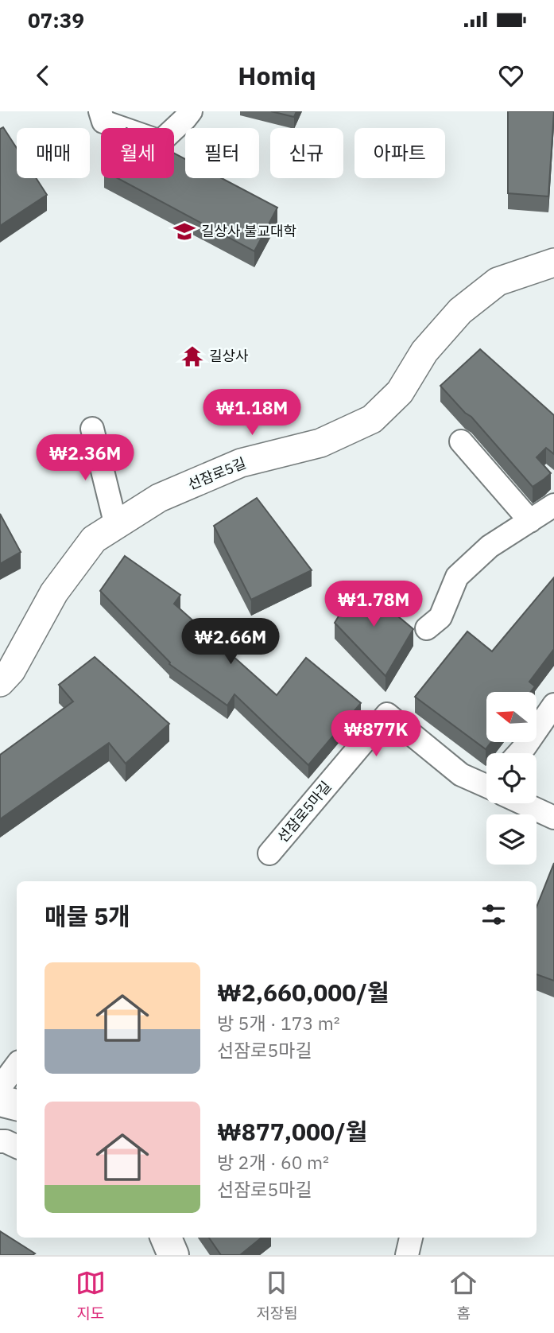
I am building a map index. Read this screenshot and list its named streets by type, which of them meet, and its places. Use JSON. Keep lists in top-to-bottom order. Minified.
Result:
{"streets":{"street":["선잠로5길","선잠로5마길"]},"places":{"school or university":["길상사 불교대학"],"temple":["길상사"]},"north":"left","page":{"status":"07:39","header":"Homiq","chip":["매매","월세","필터","신규","아파트"],"price":["₩1.18M","₩2.36M","₩1.78M","₩2.66M","₩877K"],"heading":"매물 5개","list":[{"name":"₩2,660,000/월","note":"방 5개 · 173 m² · 선잠로5마길"},{"name":"₩877,000/월","note":"방 2개 · 60 m² · 선잠로5마길"}],"tabs":["지도","저장됨","홈"]}}
